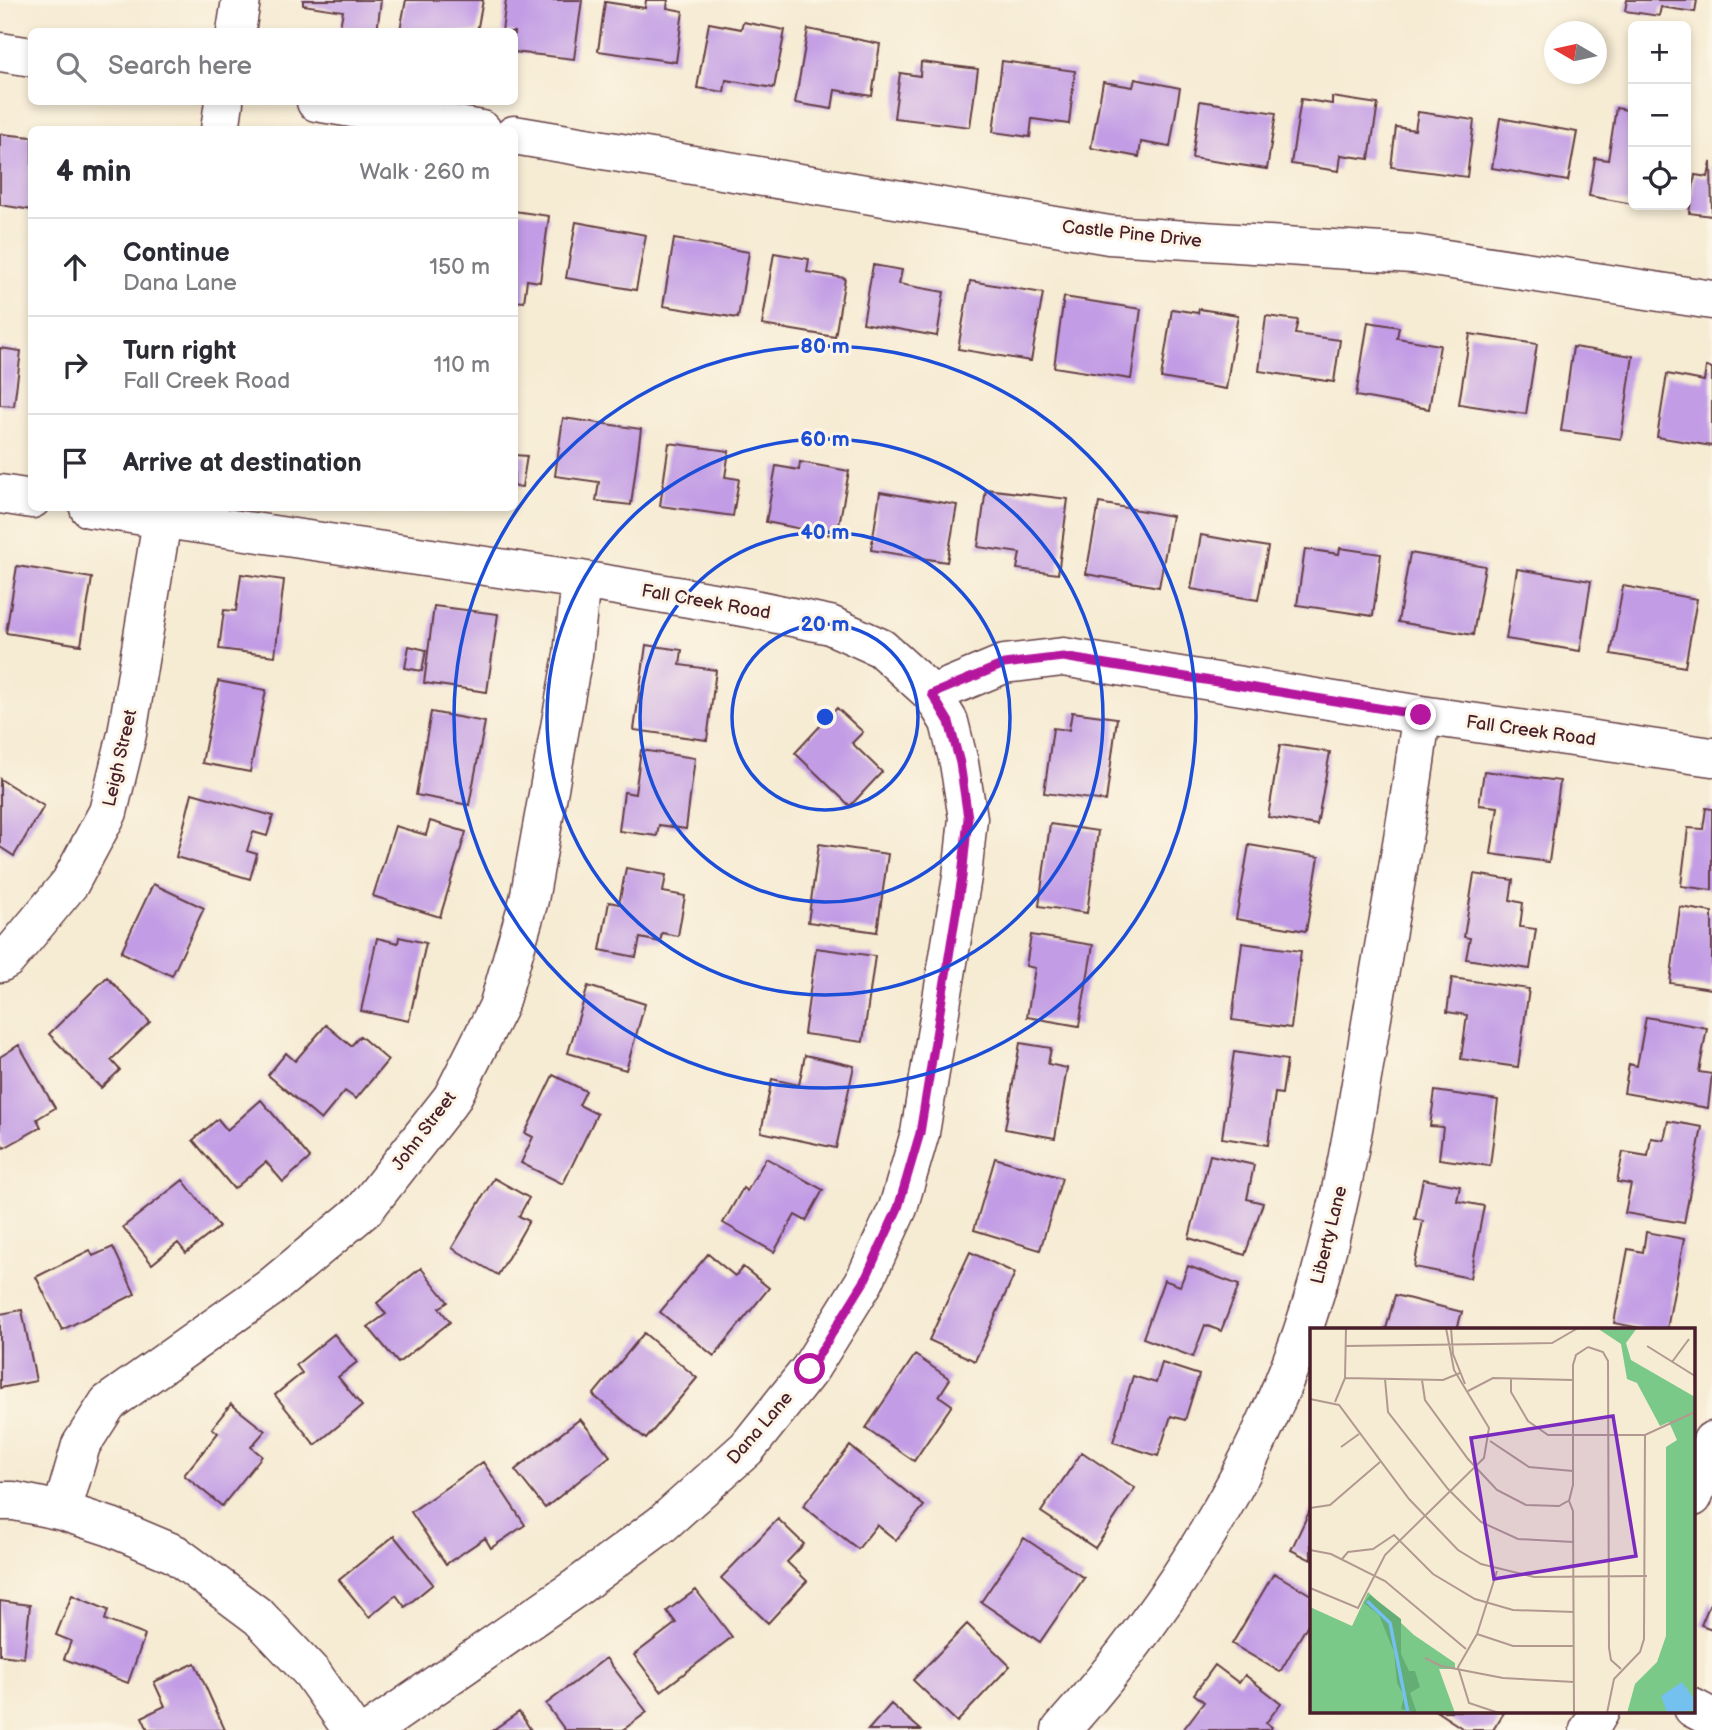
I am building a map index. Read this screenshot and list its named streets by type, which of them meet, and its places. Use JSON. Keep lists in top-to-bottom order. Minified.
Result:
{"streets":{"street":["Castle Pine Drive","Fall Creek Road","Leigh Street","John Street","Liberty Lane","Dana Lane"]},"crossings":[["Fall Creek Road","Leigh Street"],["Fall Creek Road","John Street"],["Fall Creek Road","Liberty Lane"],["Fall Creek Road","Dana Lane"]],"north":"left","page":{"map_buttons":["+","−"],"search":"Search here","heading":["4 min","Walk · 260 m"],"list":[["Continue","Dana Lane","150 m"],["Turn right","Fall Creek Road","110 m"],"Arrive at destination"]},"rings":["80 m","60 m","40 m","20 m"]}
